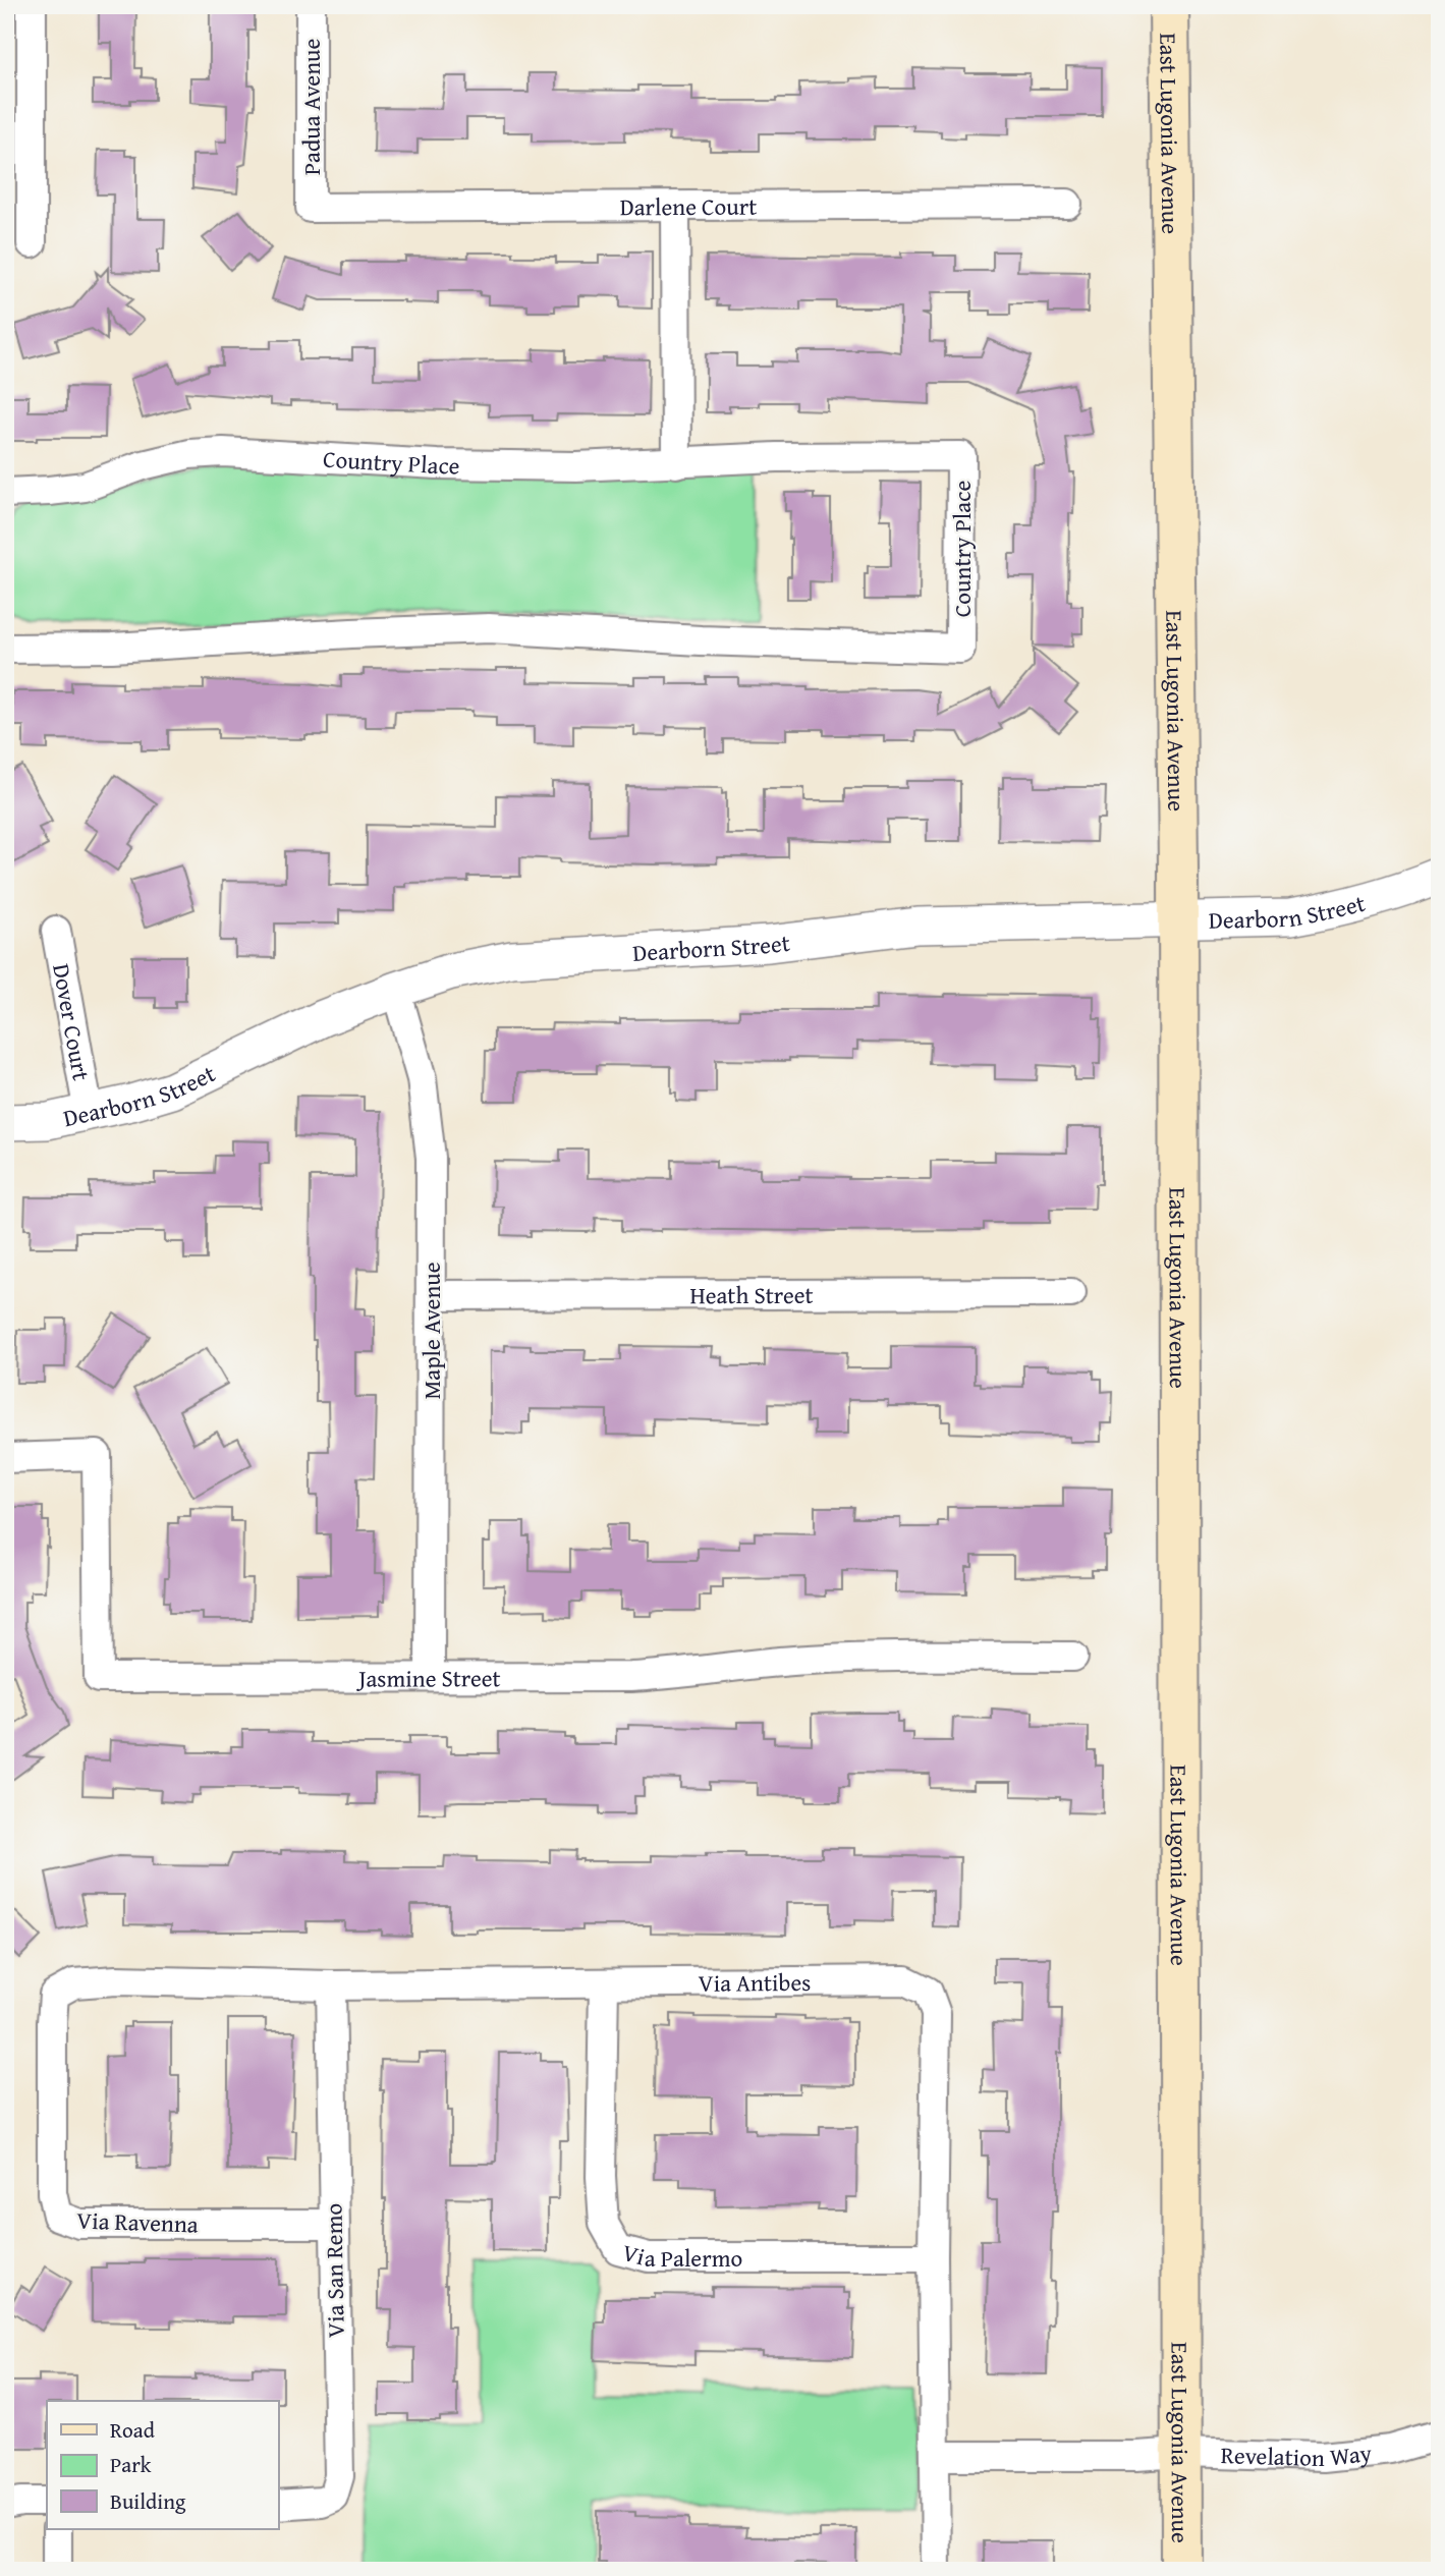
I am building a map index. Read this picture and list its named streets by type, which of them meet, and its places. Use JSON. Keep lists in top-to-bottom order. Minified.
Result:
{"streets":{"main road":["East Lugonia Avenue"],"street":["Padua Avenue","Darlene Court","Country Place","Dearborn Street","Dover Court","Heath Street","Maple Avenue","Jasmine Street","Via Antibes","Via Ravenna","Via Palermo","Via San Remo","Revelation Way"]},"crossings":[["Padua Avenue","Darlene Court"],["East Lugonia Avenue","Dearborn Street"],["East Lugonia Avenue","Revelation Way"],["Dearborn Street","Dover Court"],["Dearborn Street","Maple Avenue"],["Heath Street","Maple Avenue"],["Maple Avenue","Jasmine Street"],["Via Antibes","Via Ravenna"],["Via Antibes","Via Palermo"],["Via Antibes","Via San Remo"],["Via Antibes","Revelation Way"],["Via Ravenna","Via San Remo"]],"legend":["Road","Park","Building"]}
